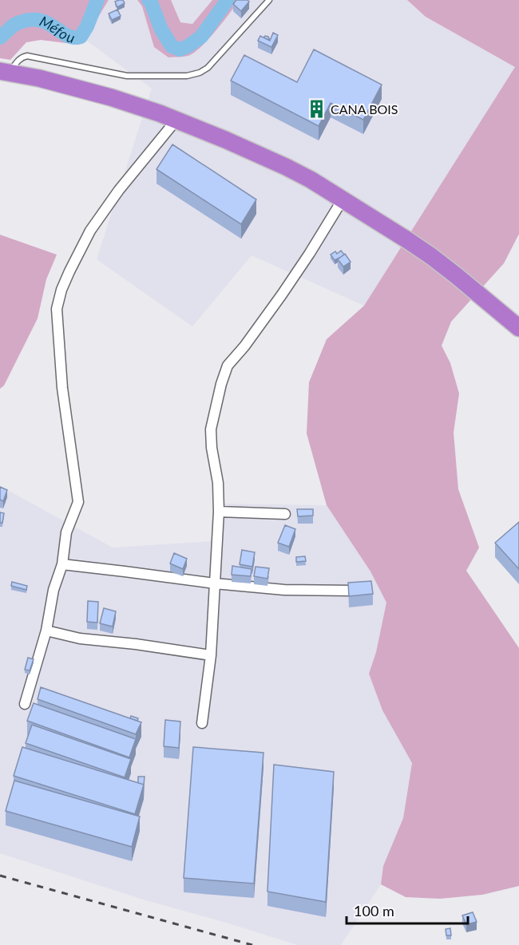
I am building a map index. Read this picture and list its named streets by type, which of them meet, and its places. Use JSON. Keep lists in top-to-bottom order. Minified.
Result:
{"water":["Méfou"],"places":{"building":["CANA BOIS"]},"scale_bar":"100 m"}
